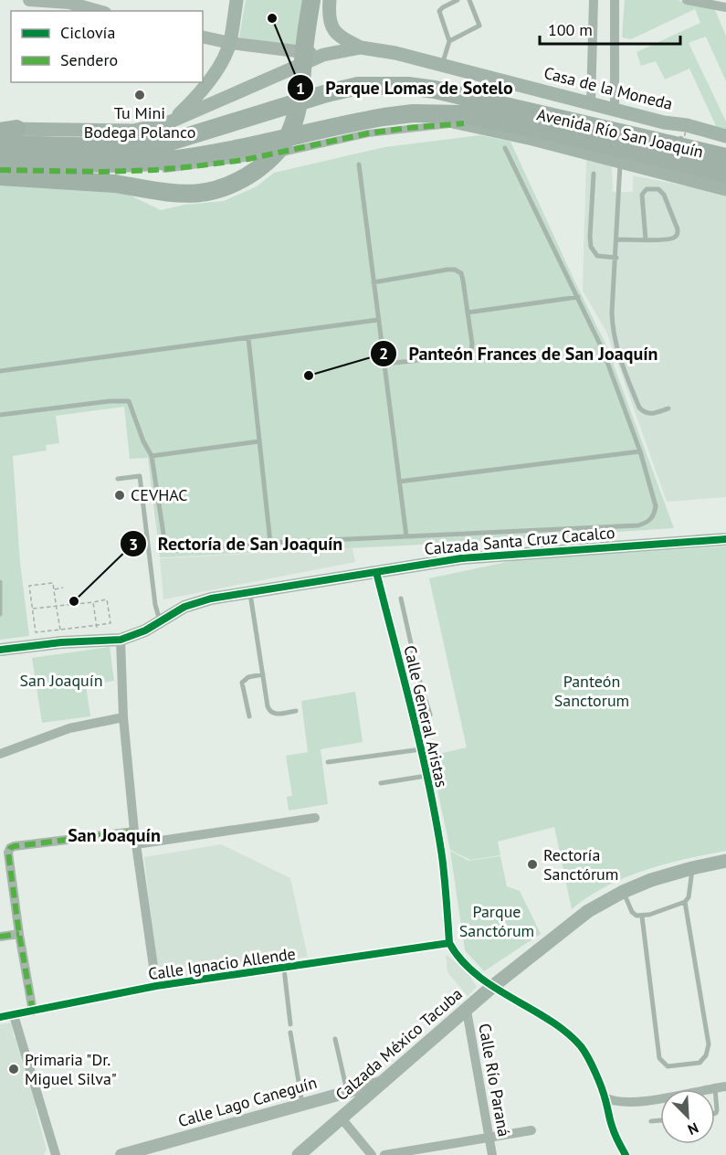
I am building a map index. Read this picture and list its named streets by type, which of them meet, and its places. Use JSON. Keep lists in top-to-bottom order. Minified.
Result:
{"streets":{"highway":["Avenida Río San Joaquín"],"main road":["Casa de la Moneda","Calzada México Tacuba"],"street":["Calzada Santa Cruz Cacalco","Calle General Aristas","Calle Ignacio Allende","Calle Río Paraná","Calle Lago Caneguín"]},"crossings":[["Calzada Santa Cruz Cacalco","Calle General Aristas"],["Calle General Aristas","Calle Ignacio Allende"],["Calzada México Tacuba","Calle Río Paraná"],["Calzada México Tacuba","Calle Lago Caneguín"]],"districts":["San Joaquín"],"parks":["San Joaquín","Panteón Sanctorum","Parque Sanctórum"],"places":["Parque Lomas de Sotelo","Tu Mini Bodega Polanco","Panteón Frances de San Joaquín","CEVHAC","Rectoría de San Joaquín","Rectoría Sanctórum","Primaria \"Dr. Miguel Silva\""],"legend":["Ciclovía","Sendero"],"scale_bar":"100 m","north":"bottom right"}
